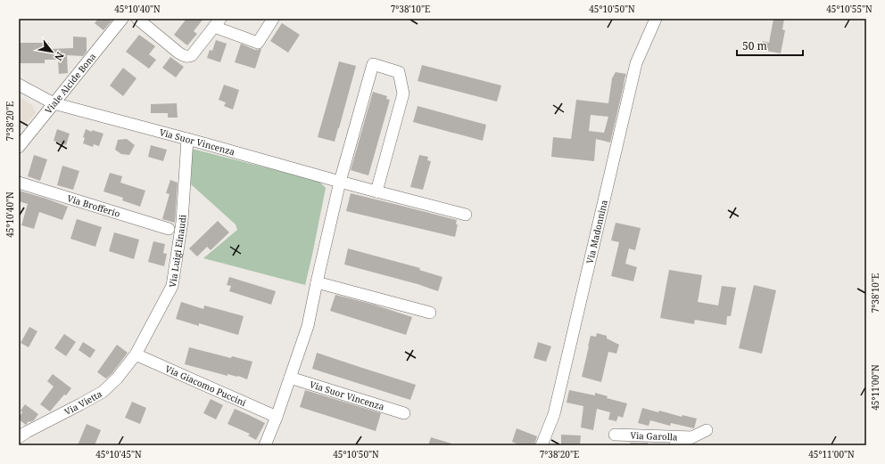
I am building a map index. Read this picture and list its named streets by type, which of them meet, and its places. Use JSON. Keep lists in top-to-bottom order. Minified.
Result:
{"streets":{"street":["Viale Alcide Bona","Via Suor Vincenza","Via Brofferio","Via Madonnina","Via Luigi Einaudi","Via Giacomo Puccini","Via Vietta","Via Garolla"]},"crossings":[["Viale Alcide Bona","Via Suor Vincenza"],["Via Suor Vincenza","Via Luigi Einaudi"],["Via Luigi Einaudi","Via Giacomo Puccini"],["Via Luigi Einaudi","Via Vietta"],["Via Giacomo Puccini","Via Vietta"]],"scale_bar":"50 m","north":"bottom right","coordinates":["45°10'40\"N","7°38'10\"E","45°10'50\"N","45°10'55\"N","7°38'20\"E","45°11'00\"N","45°10'45\"N"]}
